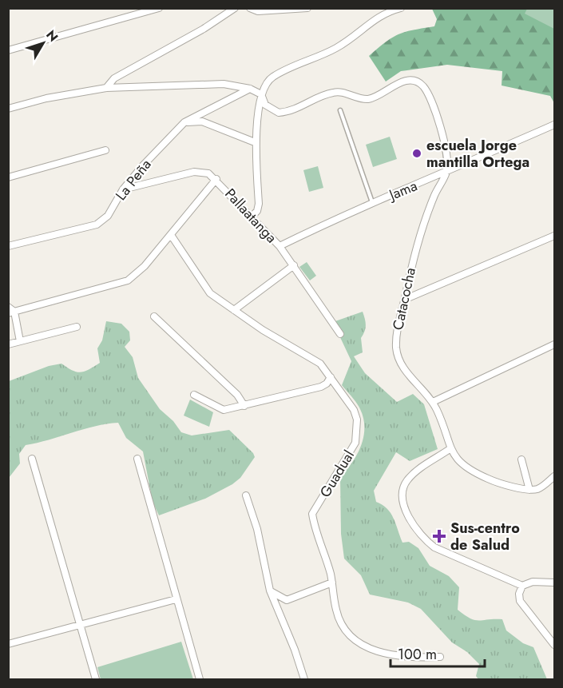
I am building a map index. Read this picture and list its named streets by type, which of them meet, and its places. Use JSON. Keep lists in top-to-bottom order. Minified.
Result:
{"streets":{"street":["La Peña","Jama","Pallaatanga","Catacocha","Guadual"]},"crossings":[["La Peña","Pallaatanga"],["Jama","Pallaatanga"],["Jama","Catacocha"]],"places":{"other":["escuela Jorge mantilla Ortega"],"health":["Sus-centro de Salud"]},"scale_bar":"100 m","north":"top right"}
